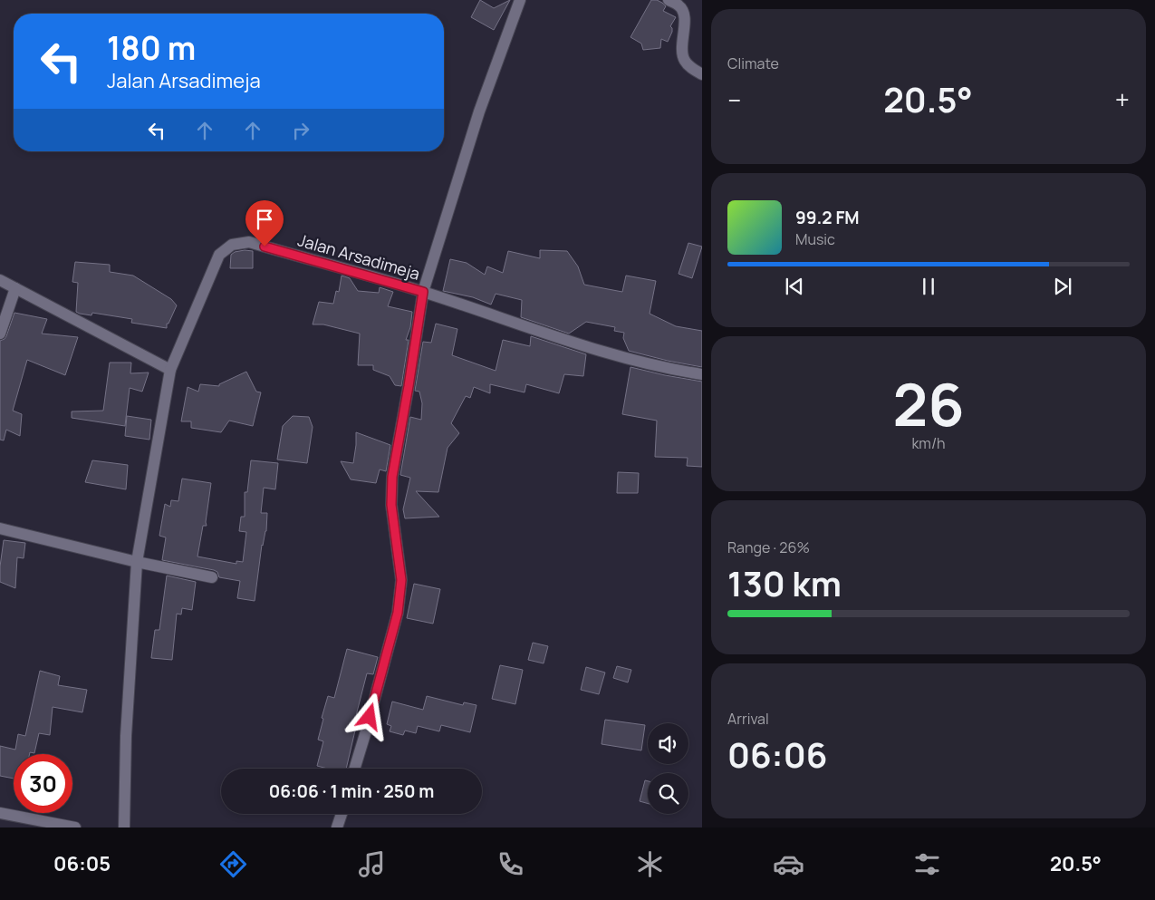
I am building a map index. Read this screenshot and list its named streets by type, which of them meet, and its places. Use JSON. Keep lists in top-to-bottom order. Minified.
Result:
{"streets":{"street":["Jalan Arsadimeja"]},"page":{"tile":["Climate",["26","km/h"],["Range · 26%","130 km"],["Arrival","06:06"]],"turn":["180 m","Jalan Arsadimeja"],"heat":["−","20.5°","+"],"song":["99.2 FM","Music"],"limit":"30","trip":"06:06 · 1 min · 250 m","tabs":["06:05","20.5°"]}}
